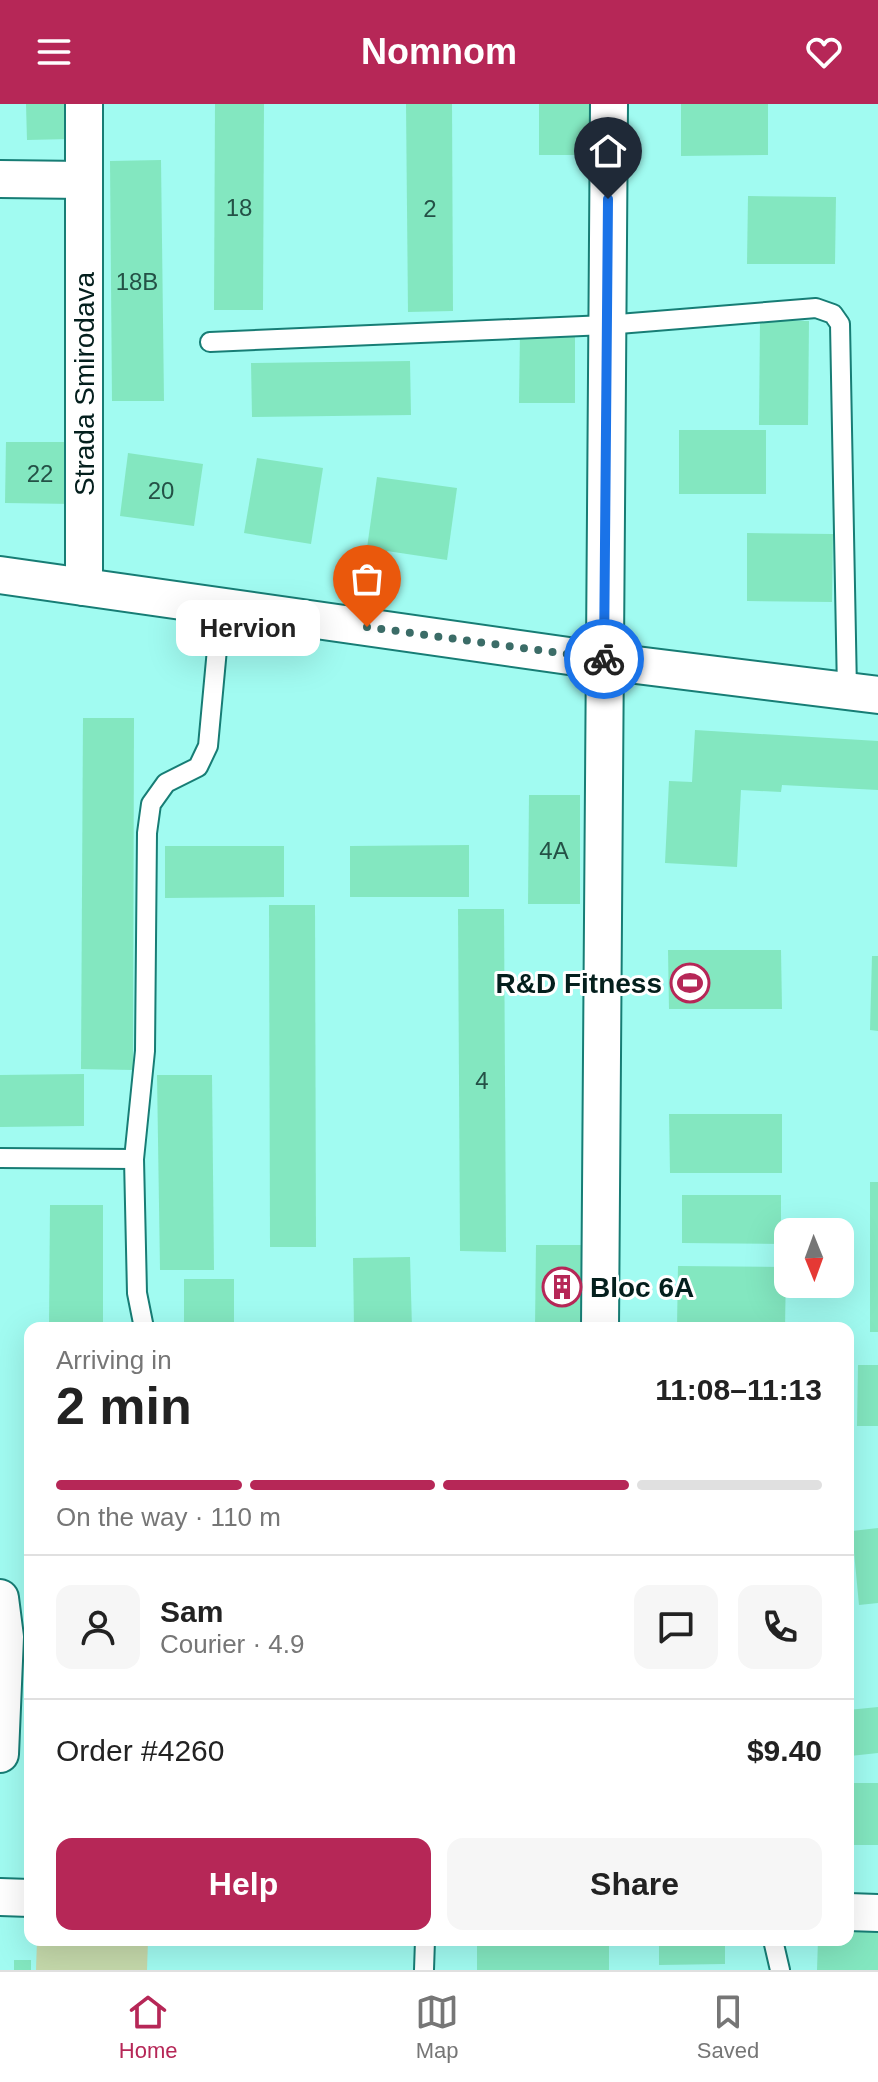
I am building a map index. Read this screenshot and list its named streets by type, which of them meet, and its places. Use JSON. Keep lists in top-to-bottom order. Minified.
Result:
{"streets":{"street":["Strada Smirodava"]},"places":{"other":["Hervion"],"sports":["R&D Fitness"],"building":["Bloc 6A"]},"house_numbers":["18","2","18B","22","20","4A","4"],"north":"bottom","page":{"header":"Nomnom","bubble":"Hervion","heading":["2 min","Arriving in","11:08–11:13"],"panel":["Sam","Courier · 4.9","Order #4260","$9.40"],"bar":"On the way · 110 m","buttons":["Help","Share"],"tabs":["Home","Map","Saved"]}}
